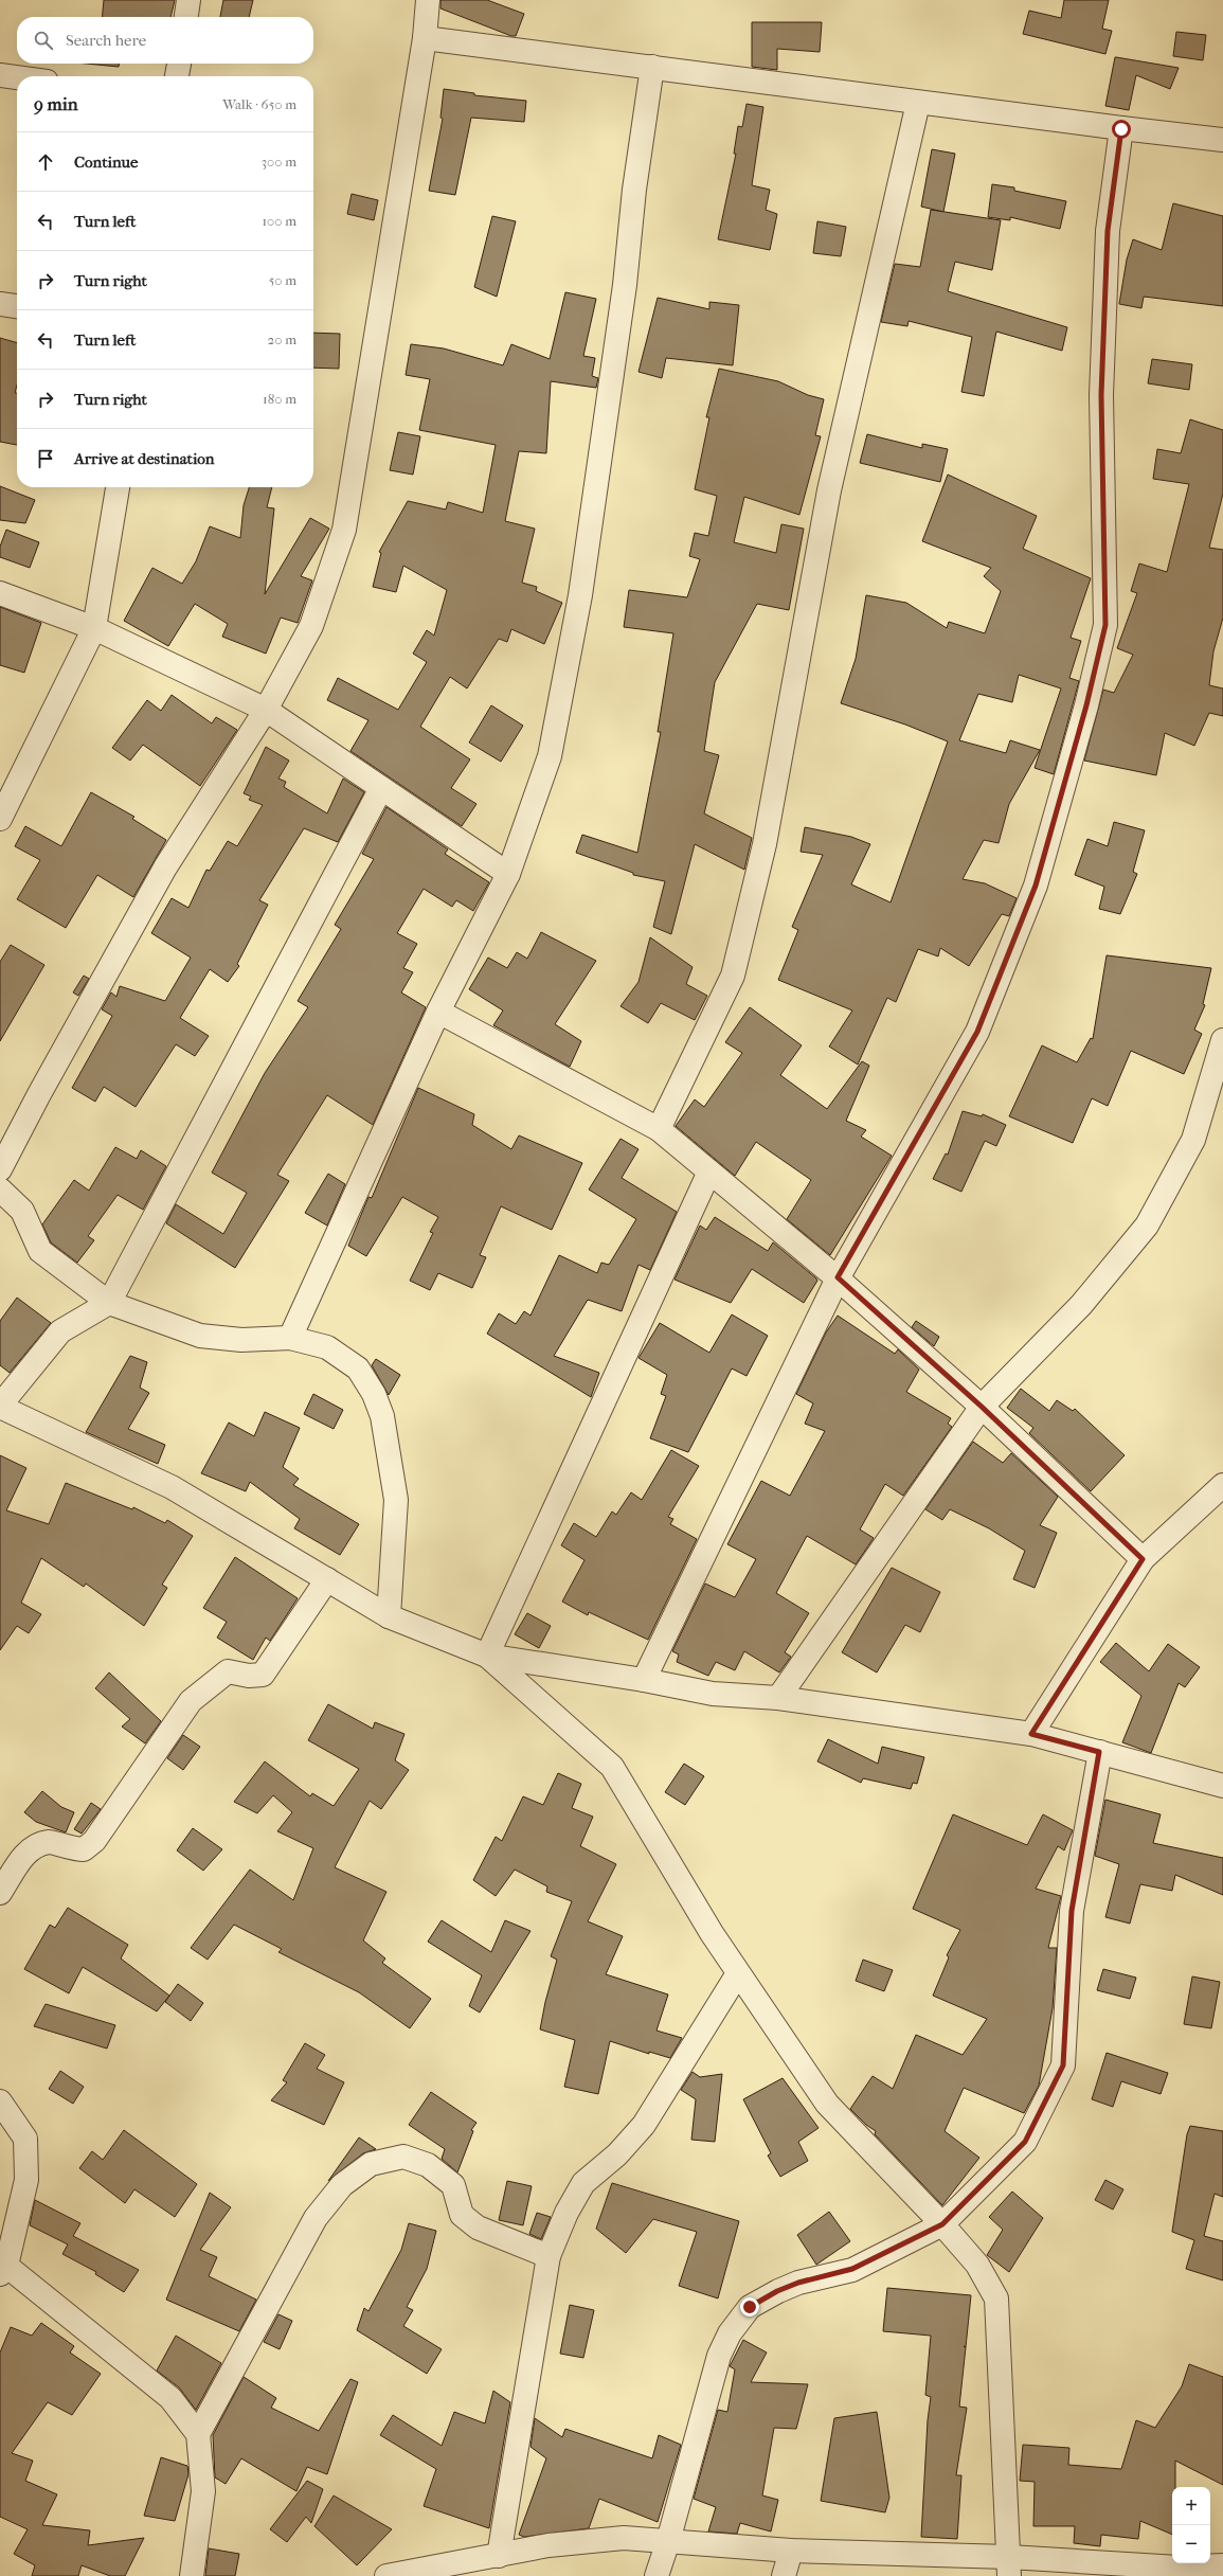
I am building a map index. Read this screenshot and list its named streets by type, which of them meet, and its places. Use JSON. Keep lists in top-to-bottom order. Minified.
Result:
{"page":{"search":"Search here","heading":["9 min","Walk · 650 m"],"list":[["Continue","300 m"],["Turn left","100 m"],["Turn right","50 m"],["Turn left","20 m"],["Turn right","180 m"],"Arrive at destination"],"map_buttons":["+","−"]}}
